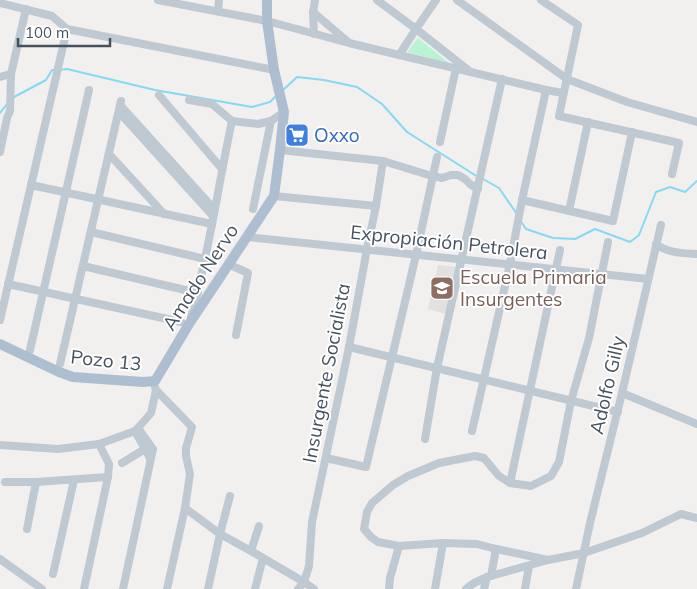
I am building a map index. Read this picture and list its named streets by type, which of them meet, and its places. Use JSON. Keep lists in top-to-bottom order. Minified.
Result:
{"streets":{"main road":["Amado Nervo","Pozo 13"],"street":["Expropiación Petrolera","Insurgente Socialista","Adolfo Gilly"]},"crossings":[["Expropiación Petrolera","Amado Nervo"],["Expropiación Petrolera","Insurgente Socialista"],["Expropiación Petrolera","Adolfo Gilly"],["Amado Nervo","Pozo 13"]],"places":{"supermarket":["Oxxo"],"school or university":["Escuela Primaria Insurgentes"]},"scale_bar":"100 m"}
